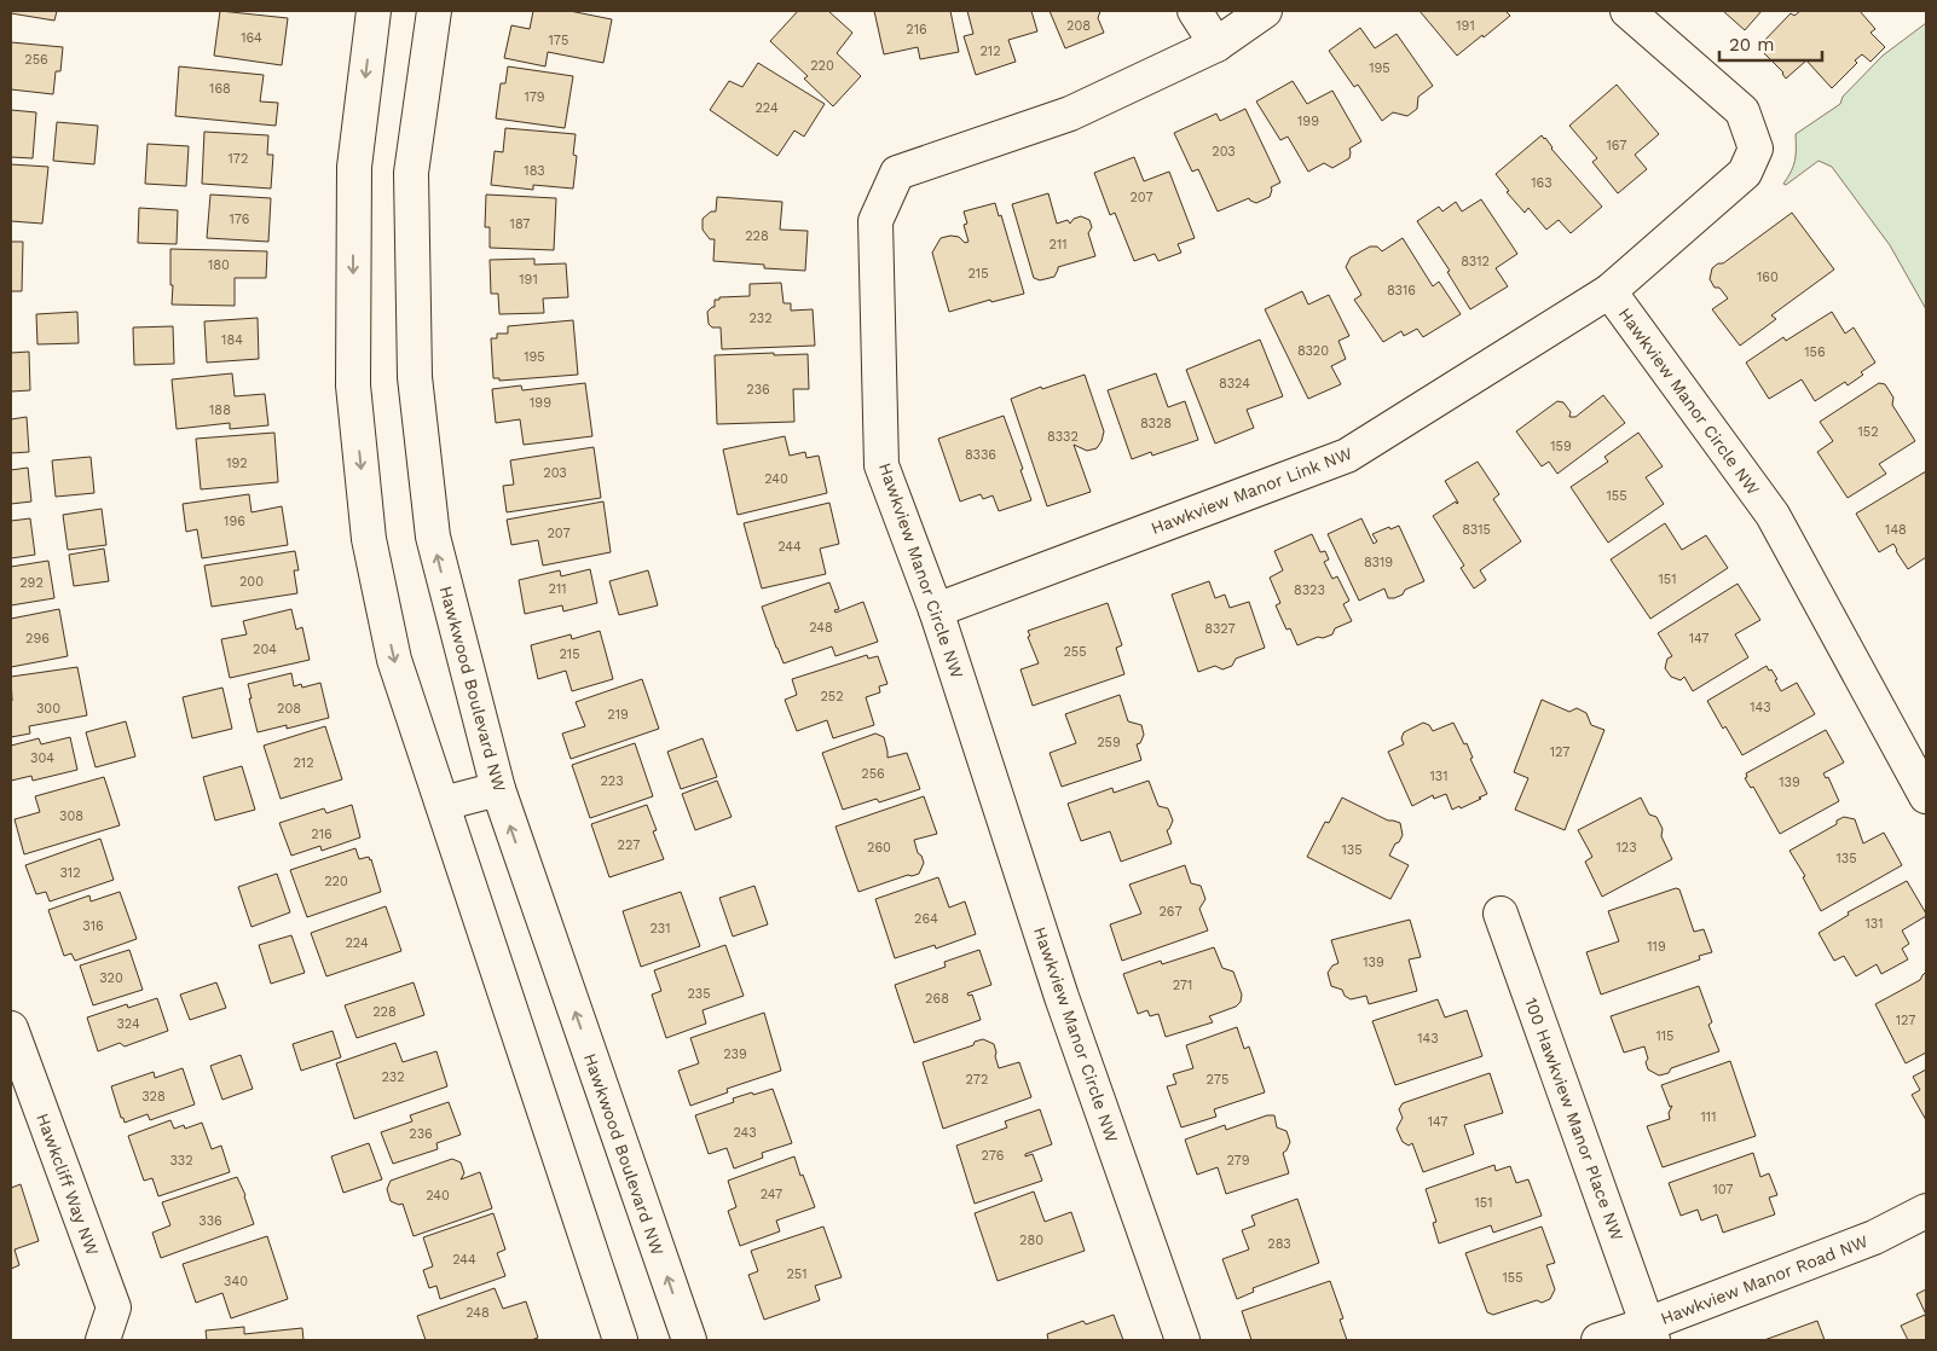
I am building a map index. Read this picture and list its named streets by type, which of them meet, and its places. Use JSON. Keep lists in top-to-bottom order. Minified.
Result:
{"streets":{"street":["Hawkview Manor Circle NW","Hawkview Manor Link NW","Hawkwood Boulevard NW","100 Hawkview Manor Place NW","Hawkcliff Way NW","Hawkview Manor Road NW"]},"crossings":[["Hawkview Manor Circle NW","Hawkview Manor Link NW"],["100 Hawkview Manor Place NW","Hawkview Manor Road NW"]],"house_numbers":["208","191","216","164","175","212","256","220","195","168","179","224","199","167","203","172","183","163","207","176","187","228","211","8312","180","215","160","191","8316","232","184","8320","156","195","8324","236","199","188","8328","152","8332","159","8336","192","203","240","155","196","8315","148","207","244","8319","151","200","292","211","8323","248","8327","296","147","204","255","215","252","143","300","208","219","259","127","304","212","256","131","223","139","308","216","227","260","123","135","135","312","220","267","264","131","316","231","224","119","139","320","271","235","268","228","127","324","115","143","239","232","272","275","328","111","147","243","236","276","332","279","107","247","240","151","336","280","283","244","251","155","340","248"],"scale_bar":"20 m"}
